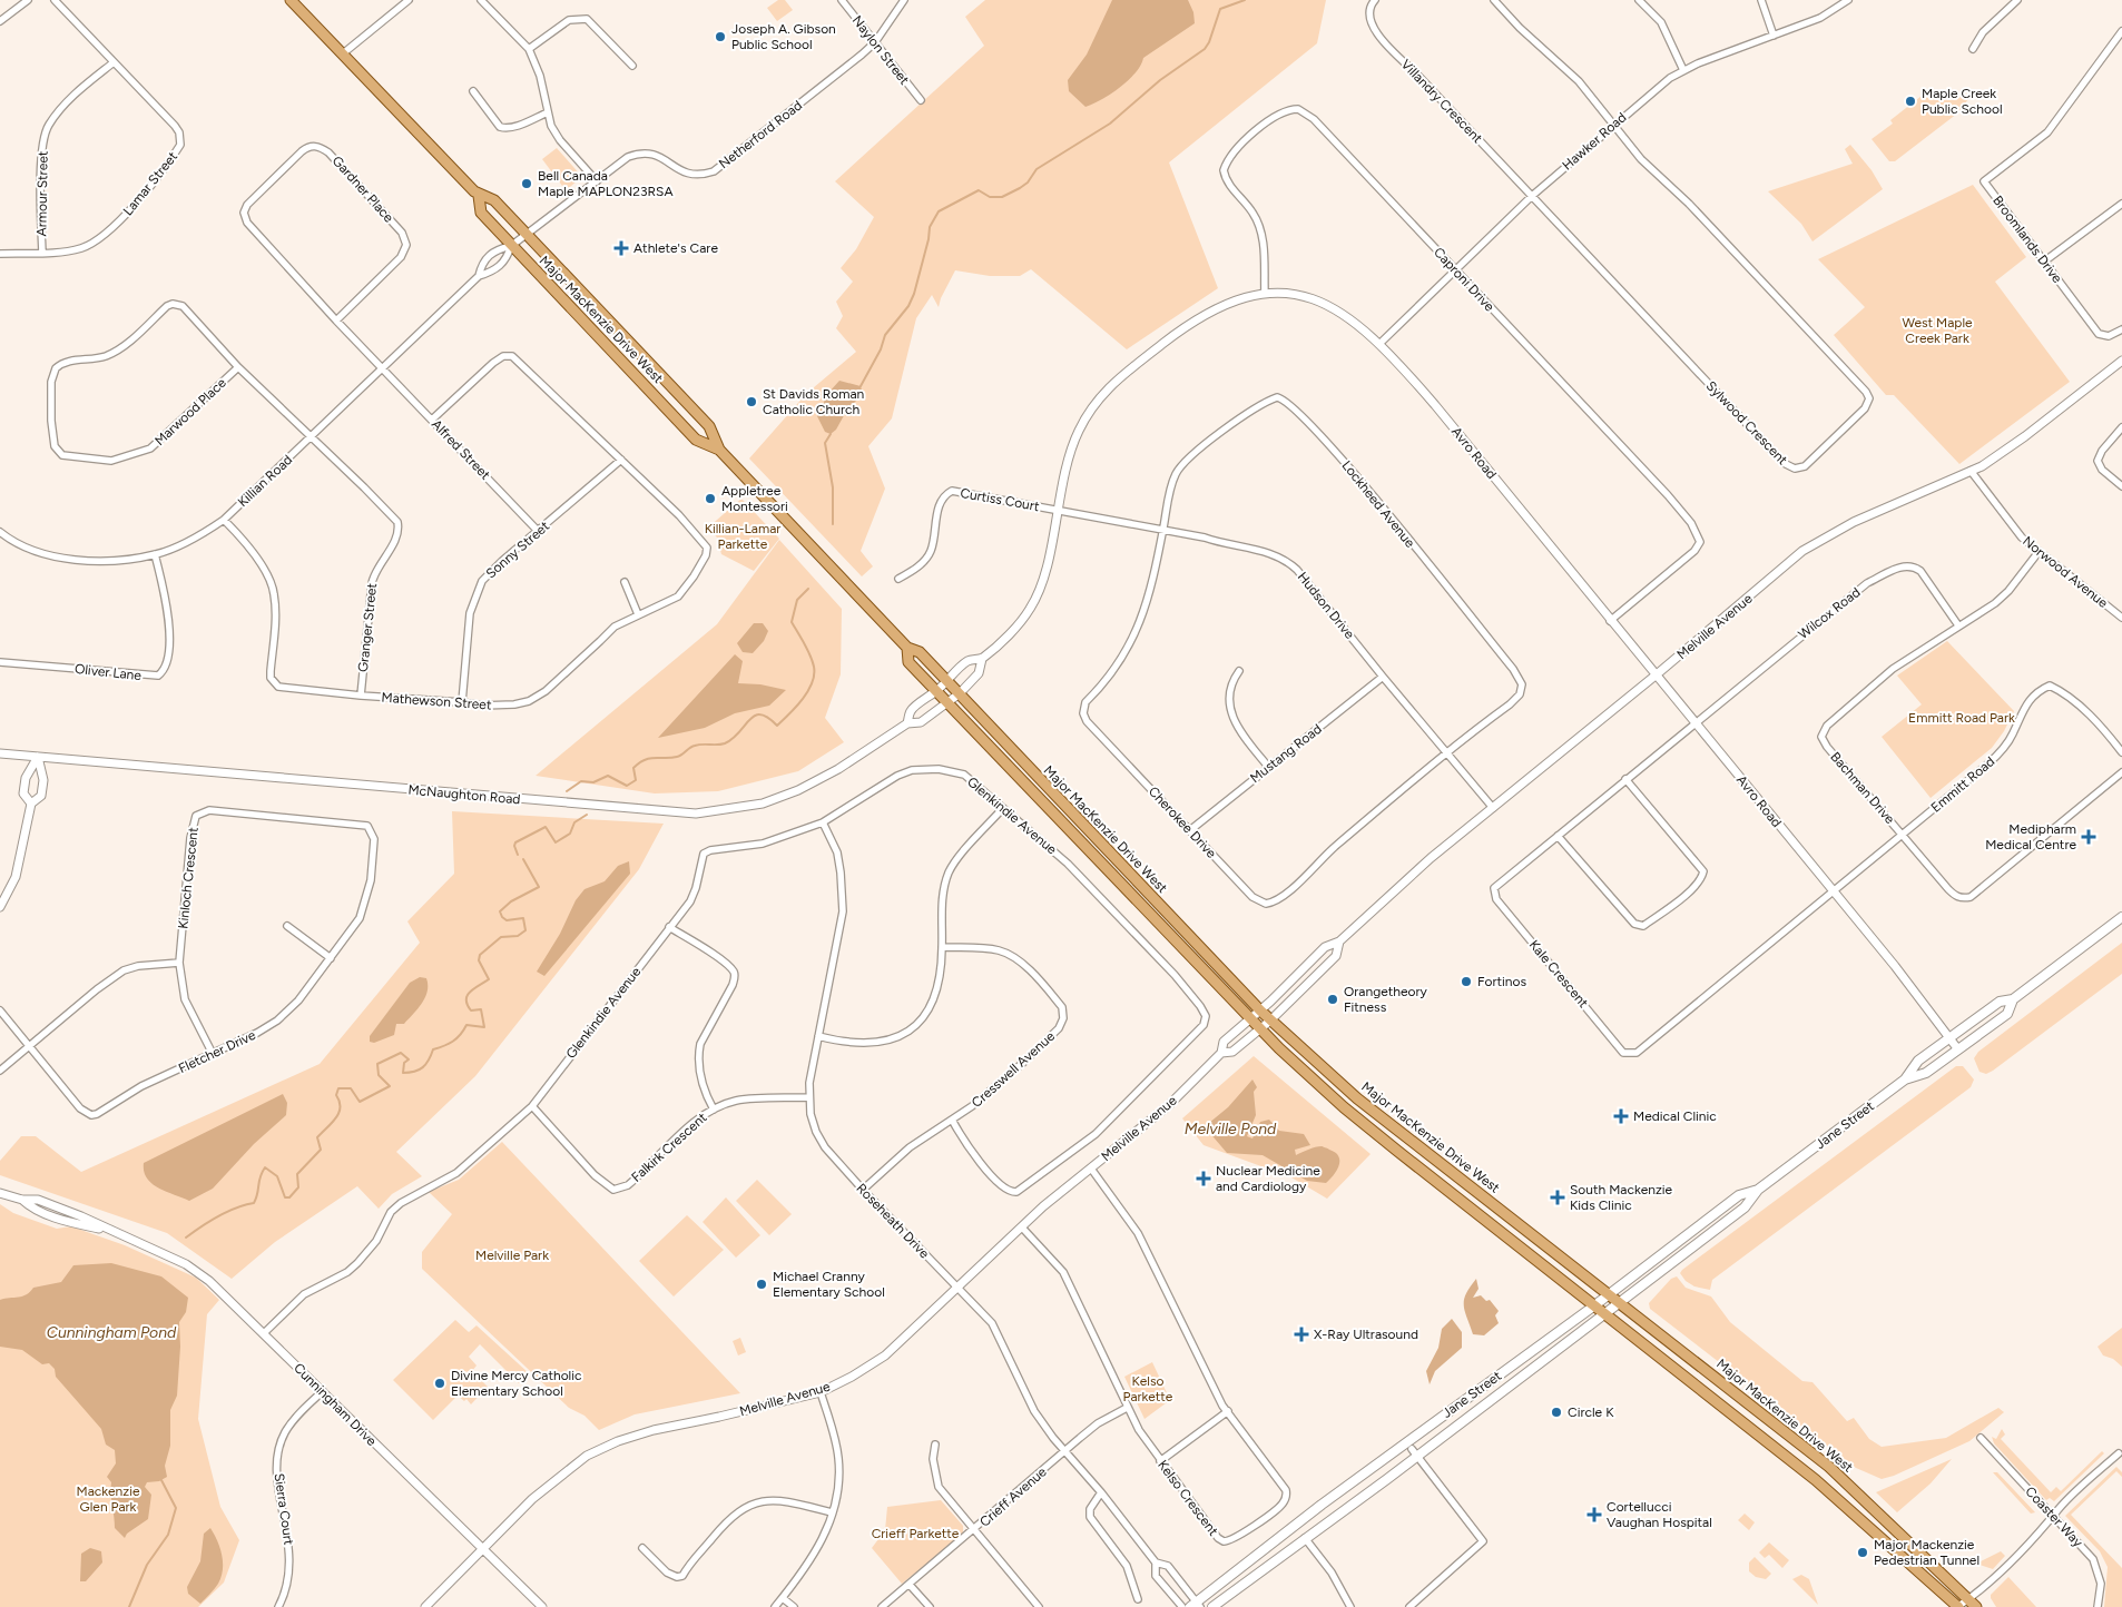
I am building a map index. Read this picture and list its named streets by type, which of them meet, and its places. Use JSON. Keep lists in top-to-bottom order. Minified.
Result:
{"streets":{"main road":["Major MacKenzie Drive West","Jane Street"],"street":["Naylon Street","Villandry Crescent","Netherford Road","Hawker Road","Lamar Street","Gardner Place","Armour Street","Broomlands Drive","Caproni Drive","Marwood Place","Sylwood Crescent","Alfred Street","Avro Road","Killian Road","Curtiss Court","Lockheed Avenue","Sonny Street","Norwood Avenue","Hudson Drive","Wilcox Road","Melville Avenue","Granger Street","Oliver Lane","Mathewson Street","Mustang Road","Emmitt Road","Bachman Drive","McNaughton Road","Glenkindie Avenue","Cherokee Drive","Kinloch Crescent","Kale Crescent","Fletcher Drive","Cresswell Avenue","Falkirk Crescent","Roseheath Drive","Cunningham Drive","Crieff Avenue","Kelso Crescent","Sierra Court","Coaster Way"]},"crossings":[["Naylon Street","Netherford Road"],["Villandry Crescent","Hawker Road"],["Villandry Crescent","Sylwood Crescent"],["Netherford Road","Major MacKenzie Drive West"],["Netherford Road","Killian Road"],["Hawker Road","Caproni Drive"],["Hawker Road","Sylwood Crescent"],["Hawker Road","Avro Road"],["Lamar Street","Armour Street"],["Gardner Place","Alfred Street"],["Gardner Place","Killian Road"],["Caproni Drive","Avro Road"],["Major MacKenzie Drive West","Avro Road"],["Major MacKenzie Drive West","Killian Road"],["Major MacKenzie Drive West","Melville Avenue"],["Major MacKenzie Drive West","McNaughton Road"],["Major MacKenzie Drive West","Jane Street"],["Marwood Place","Killian Road"],["Marwood Place","Granger Street"],["Alfred Street","Killian Road"],["Alfred Street","Sonny Street"],["Alfred Street","Mathewson Street"],["Avro Road","Curtiss Court"],["Avro Road","Hudson Drive"],["Avro Road","Wilcox Road"],["Avro Road","Melville Avenue"],["Avro Road","Emmitt Road"],["Avro Road","McNaughton Road"],["Avro Road","Kale Crescent"],["Avro Road","Jane Street"],["Killian Road","Granger Street"],["Killian Road","Oliver Lane"],["Killian Road","Mathewson Street"],["Curtiss Court","Hudson Drive"],["Lockheed Avenue","Hudson Drive"],["Lockheed Avenue","Cherokee Drive"],["Sonny Street","Mathewson Street"],["Norwood Avenue","Melville Avenue"],["Norwood Avenue","Bachman Drive"],["Hudson Drive","Melville Avenue"],["Hudson Drive","Mustang Road"],["Hudson Drive","Cherokee Drive"],["Wilcox Road","Bachman Drive"],["Wilcox Road","Kale Crescent"],["Melville Avenue","Roseheath Drive"],["Melville Avenue","Cunningham Drive"],["Melville Avenue","Kelso Crescent"],["Granger Street","Mathewson Street"],["Mustang Road","Cherokee Drive"],["Emmitt Road","Bachman Drive"],["Emmitt Road","Kale Crescent"],["Glenkindie Avenue","Cresswell Avenue"],["Glenkindie Avenue","Falkirk Crescent"],["Glenkindie Avenue","Roseheath Drive"],["Glenkindie Avenue","Cunningham Drive"],["Kinloch Crescent","Fletcher Drive"],["Cresswell Avenue","Roseheath Drive"],["Jane Street","Roseheath Drive"],["Falkirk Crescent","Roseheath Drive"],["Roseheath Drive","Crieff Avenue"],["Cunningham Drive","Sierra Court"],["Crieff Avenue","Kelso Crescent"]],"water":["Melville Pond","Cunningham Pond"],"parks":["West Maple Creek Park","Killian-Lamar Parkette","Emmitt Road Park","Melville Park","Kelso Parkette","Mackenzie Glen Park","Crieff Parkette"],"places":{"other":["Joseph A. Gibson Public School","Maple Creek Public School","Bell Canada Maple MAPLON23RSA","St Davids Roman Catholic Church","Appletree Montessori","Fortinos","Orangetheory Fitness","Michael Cranny Elementary School","Divine Mercy Catholic Elementary School","Circle K","Major Mackenzie Pedestrian Tunnel"],"health":["Athlete's Care","Medipharm Medical Centre","Medical Clinic","Nuclear Medicine and Cardiology","South Mackenzie Kids Clinic","X-Ray Ultrasound","Cortellucci Vaughan Hospital"]}}
